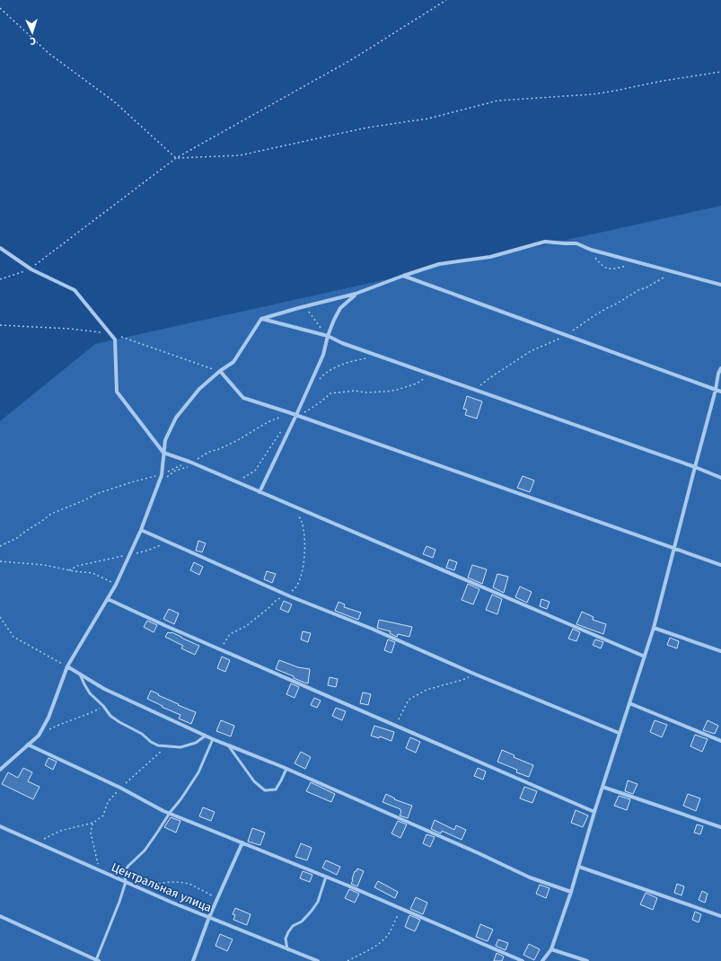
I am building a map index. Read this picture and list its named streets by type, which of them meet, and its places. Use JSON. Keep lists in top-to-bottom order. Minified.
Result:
{"streets":{"street":["Центральная улица"]},"north":"bottom"}
